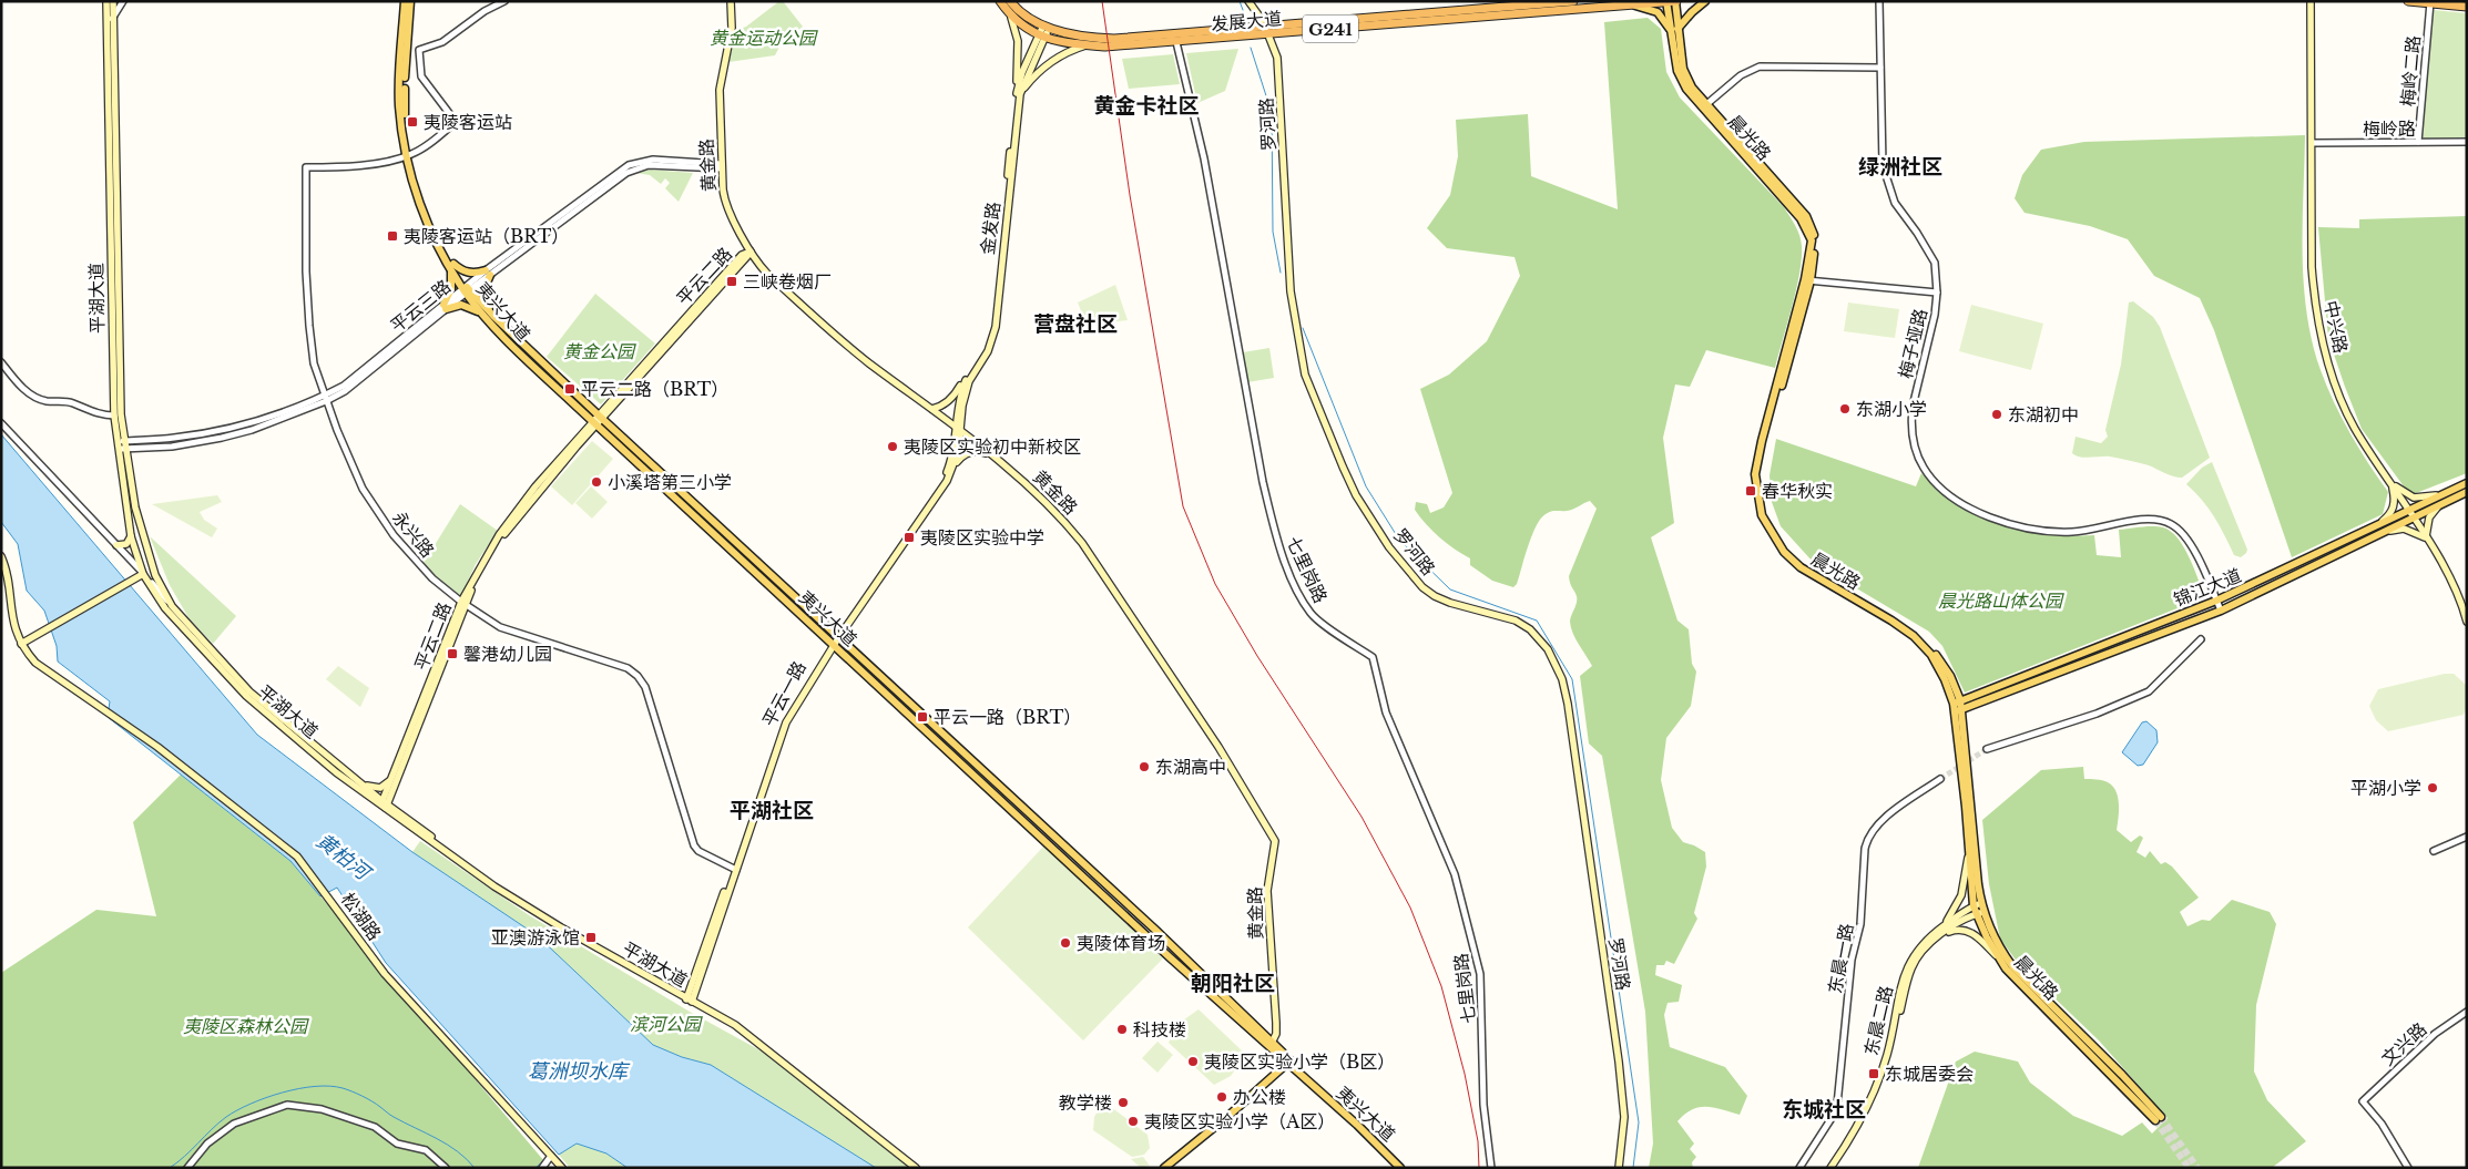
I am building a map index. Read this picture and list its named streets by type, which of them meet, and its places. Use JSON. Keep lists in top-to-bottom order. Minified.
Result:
{"streets":{"highway":["发展大道","G241"],"main road":["罗河路","晨光路","黄金路","金发路","平云二路","平湖大道","夷兴大道","中兴路","锦江大道","平云一路","松湖路","东晨二路"],"street":["梅岭二路","梅岭路","平云三路","梅子垭路","永兴路","七里岗路","东晨一路","文兴路"]},"crossings":[["发展大道","罗河路"],["发展大道","晨光路"],["发展大道","金发路"],["发展大道","七里岗路"],["梅岭二路","梅岭路"],["梅岭路","中兴路"],["晨光路","锦江大道"],["晨光路","东晨二路"],["黄金路","金发路"],["黄金路","平云二路"],["黄金路","平云三路"],["黄金路","夷兴大道"],["黄金路","平云一路"],["金发路","平云一路"],["平云二路","平湖大道"],["平云二路","夷兴大道"],["平云二路","永兴路"],["平湖大道","平云三路"],["平湖大道","平云一路"],["平云三路","夷兴大道"],["平云三路","永兴路"],["夷兴大道","永兴路"],["夷兴大道","平云一路"],["中兴路","锦江大道"],["梅子垭路","锦江大道"],["永兴路","平云一路"]],"districts":["黄金卡社区","绿洲社区","营盘社区","平湖社区","朝阳社区","东城社区"],"water":["黄柏河","葛洲坝水库"],"parks":["黄金运动公园","黄金公园","晨光路山体公园","滨河公园","夷陵区森林公园"],"places":{"transit":["夷陵客运站","夷陵客运站（BRT）","三峡卷烟厂","平云二路（BRT）","春华秋实","夷陵区实验中学","馨港幼儿园","平云一路（BRT）","亚澳游泳馆","东城居委会"],"other":["东湖小学","东湖初中","夷陵区实验初中新校区","小溪塔第三小学","东湖高中","平湖小学","夷陵体育场","科技楼","夷陵区实验小学（B区）","办公楼","教学楼","夷陵区实验小学（A区）"]}}
